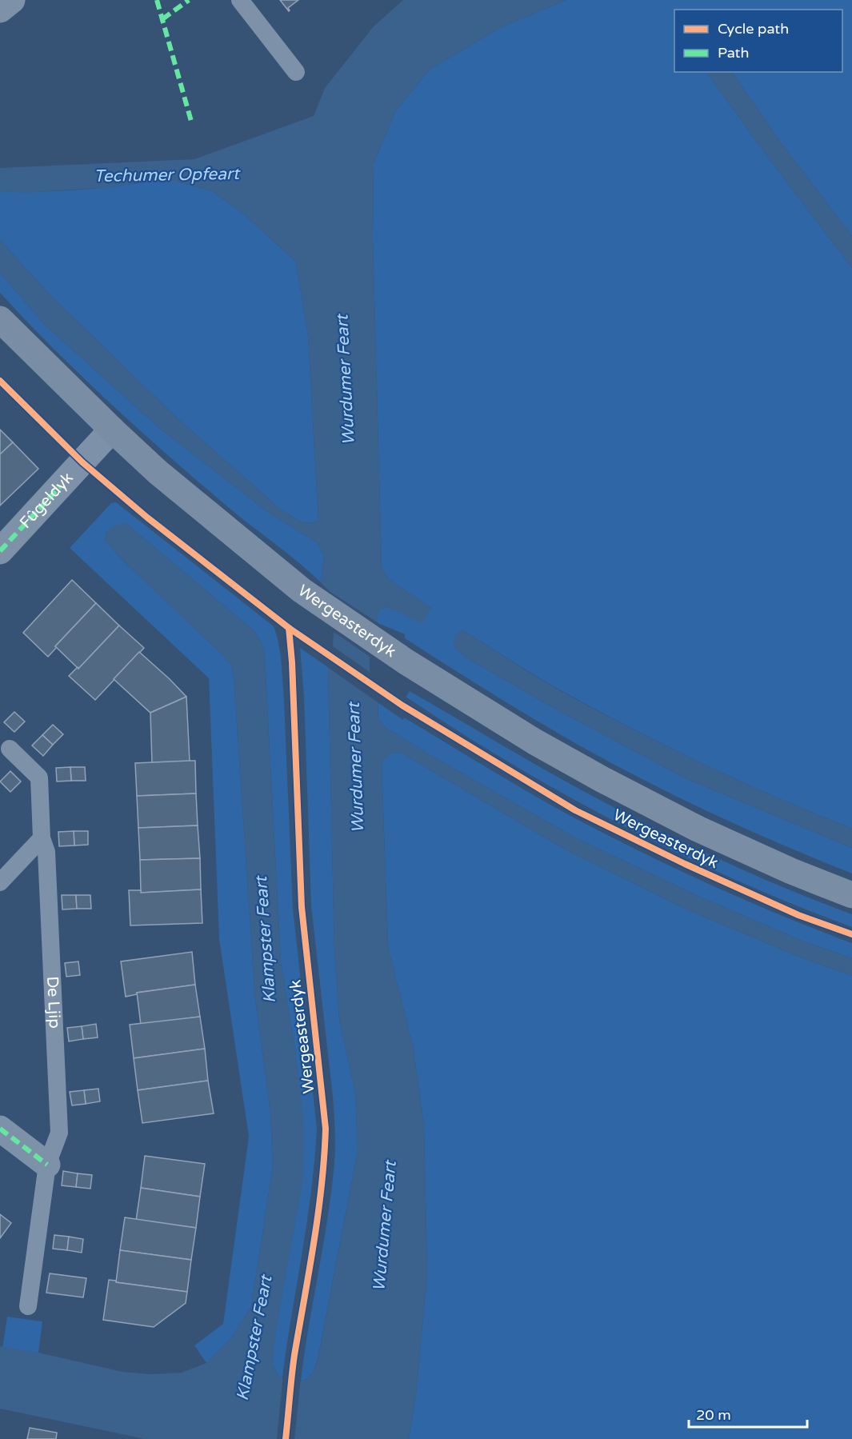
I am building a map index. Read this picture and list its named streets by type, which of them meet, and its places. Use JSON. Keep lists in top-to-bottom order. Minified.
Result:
{"streets":{"street":["Fûgeldyk","Wergeasterdyk"],"lane":["De Ljip"]},"crossings":[["Fûgeldyk","Wergeasterdyk"]],"water":["Techumer Opfeart","Wurdumer Feart","Klampster Feart"],"legend":["Cycle path","Path"],"scale_bar":"20 m"}
